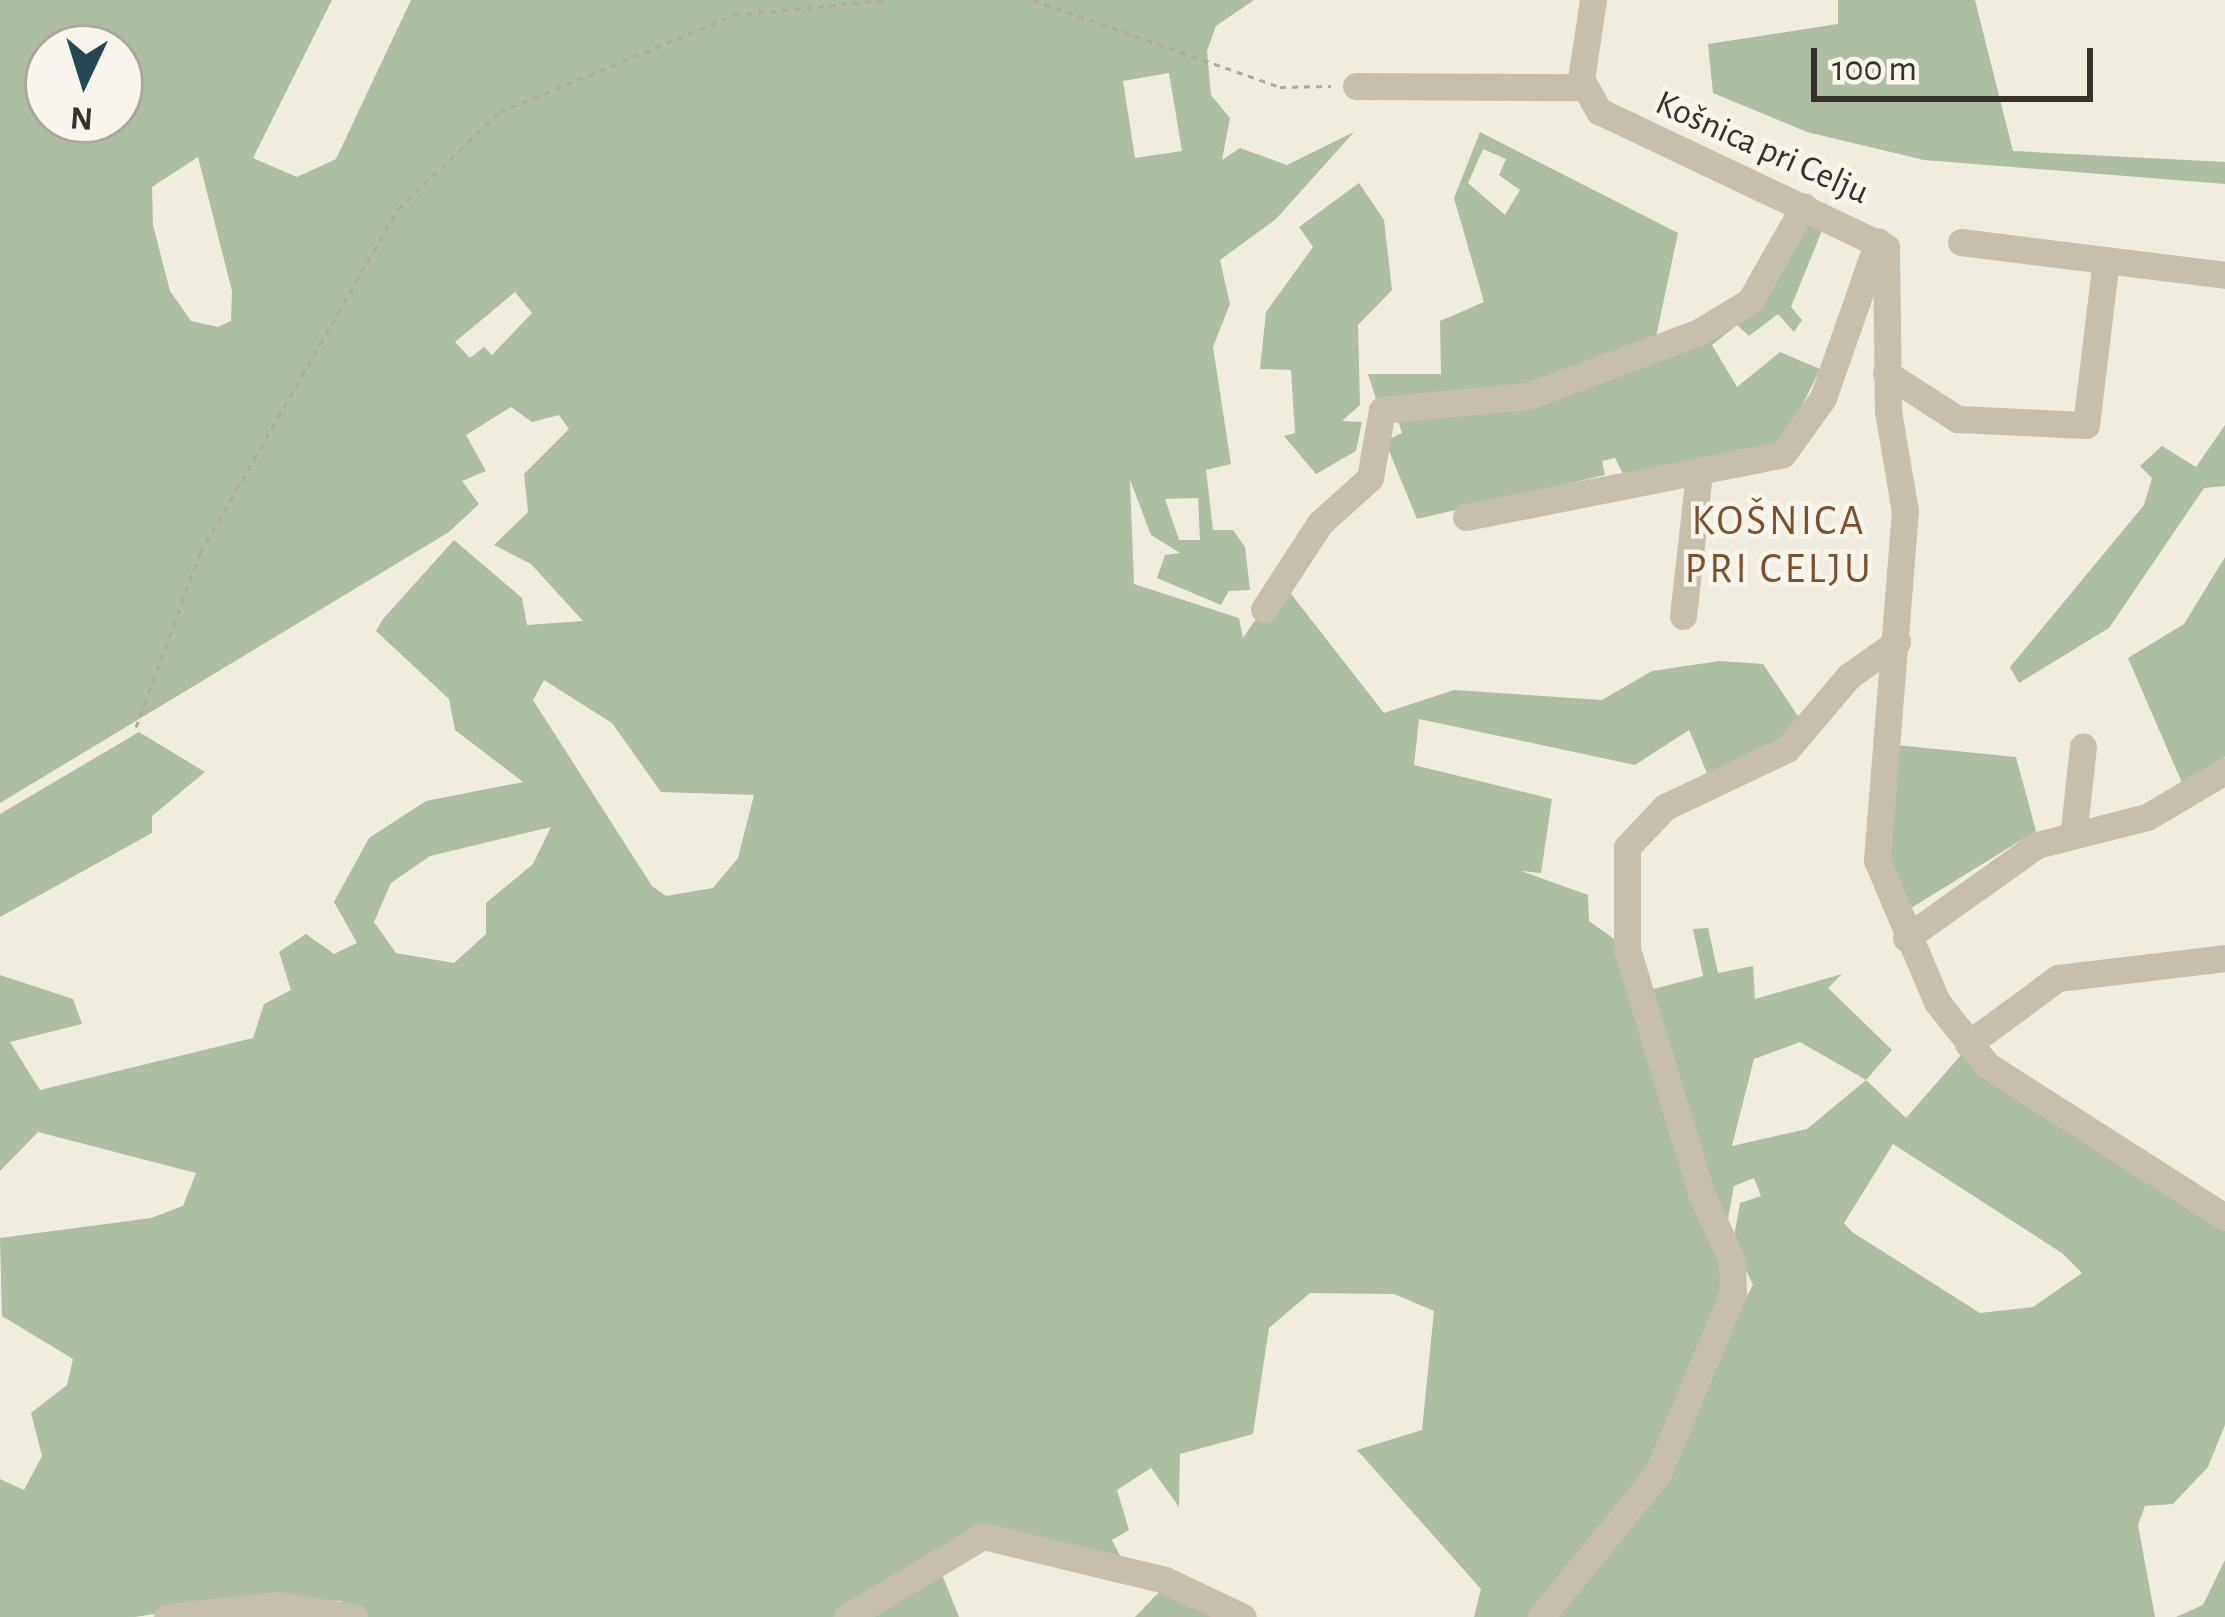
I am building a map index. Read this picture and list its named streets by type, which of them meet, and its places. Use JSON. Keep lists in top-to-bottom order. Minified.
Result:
{"streets":{"street":["Košnica pri Celju"]},"districts":["KOŠNICA PRI CELJU"],"scale_bar":"100 m","north":"bottom"}
